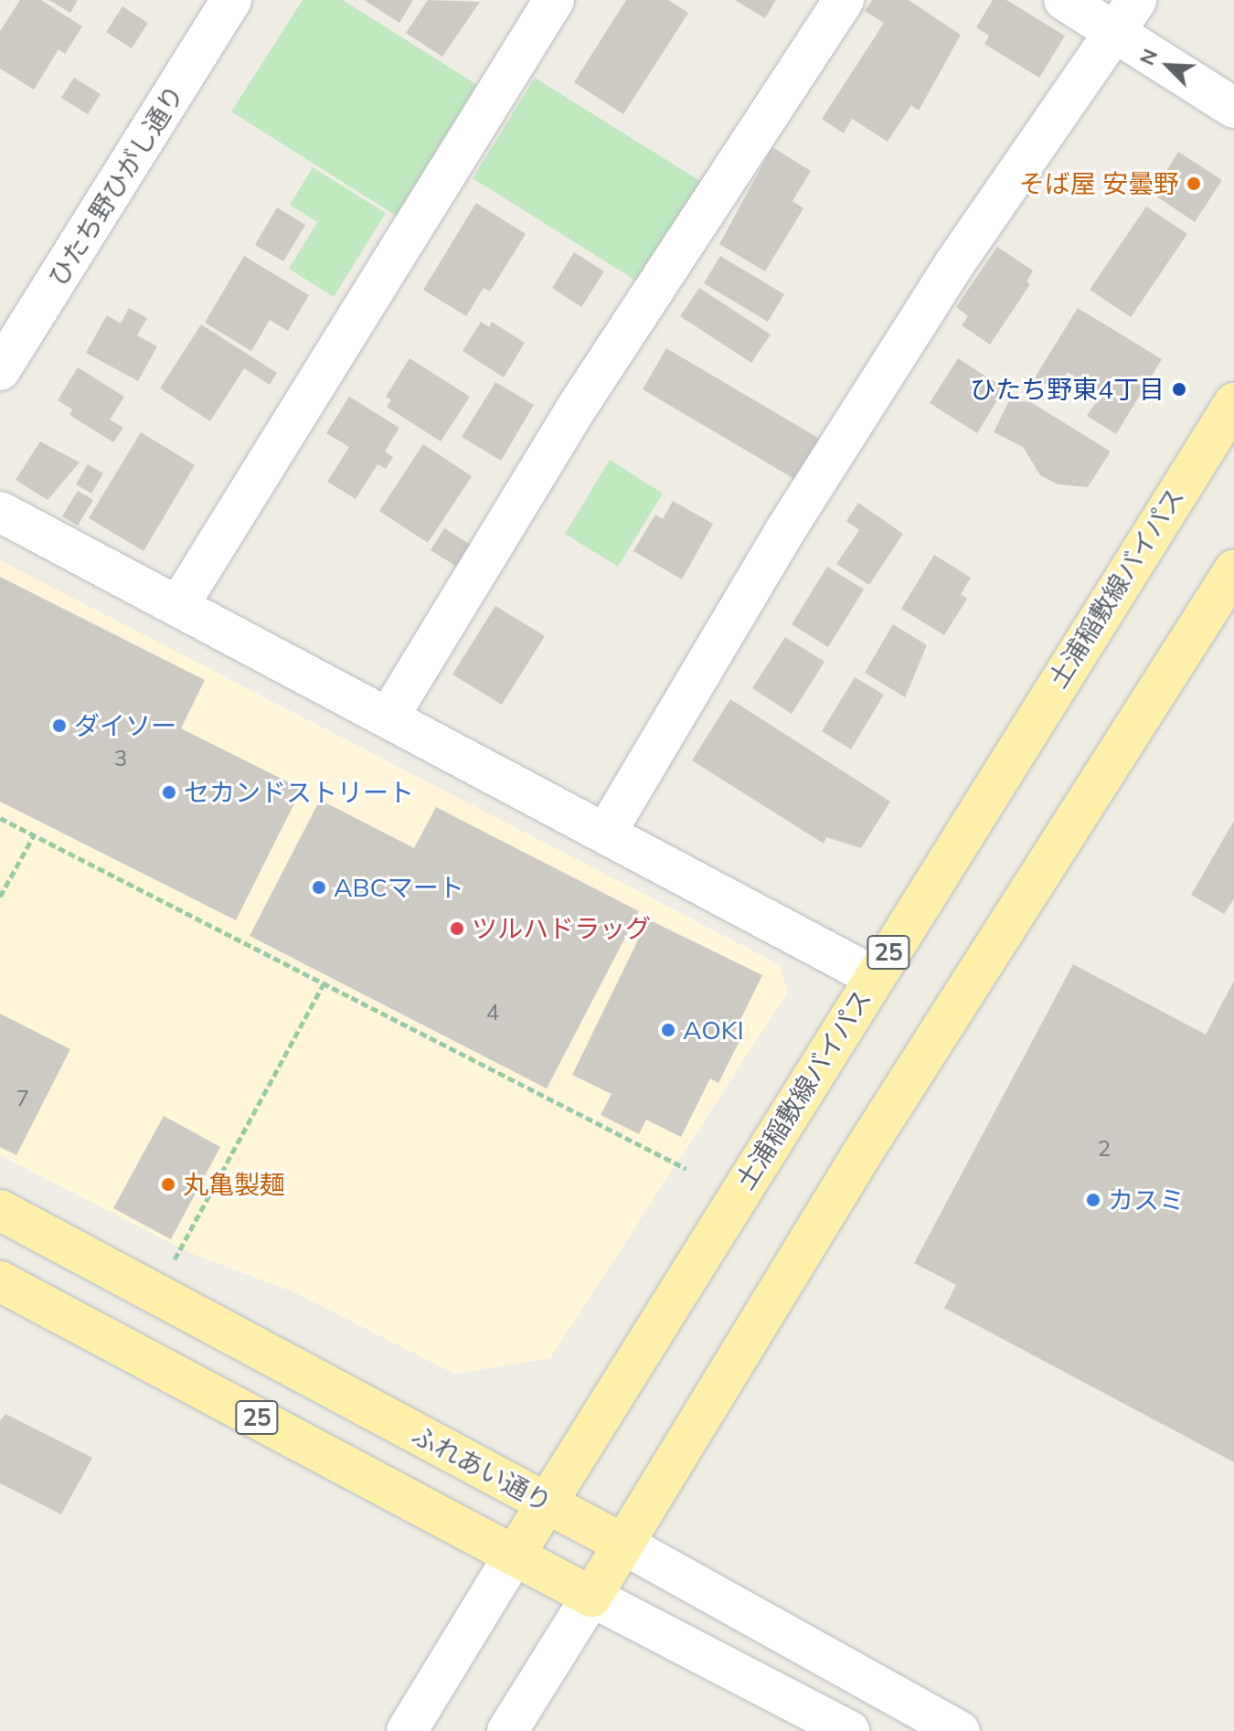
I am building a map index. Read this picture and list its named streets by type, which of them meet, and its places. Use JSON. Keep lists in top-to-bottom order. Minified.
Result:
{"streets":{"main road":["土浦稲敷線バイパス","25","ふれあい通り"],"street":["ひたち野ひがし通り"]},"crossings":[["土浦稲敷線バイパス","25"],["土浦稲敷線バイパス","ふれあい通り"]],"places":["そば屋 安曇野","ひたち野東4丁目","ダイソー","セカンドストリート","ABCマート","ツルハドラッグ","AOKI","丸亀製麺","カスミ"],"house_numbers":["3","4","7","2"],"north":"top left"}
